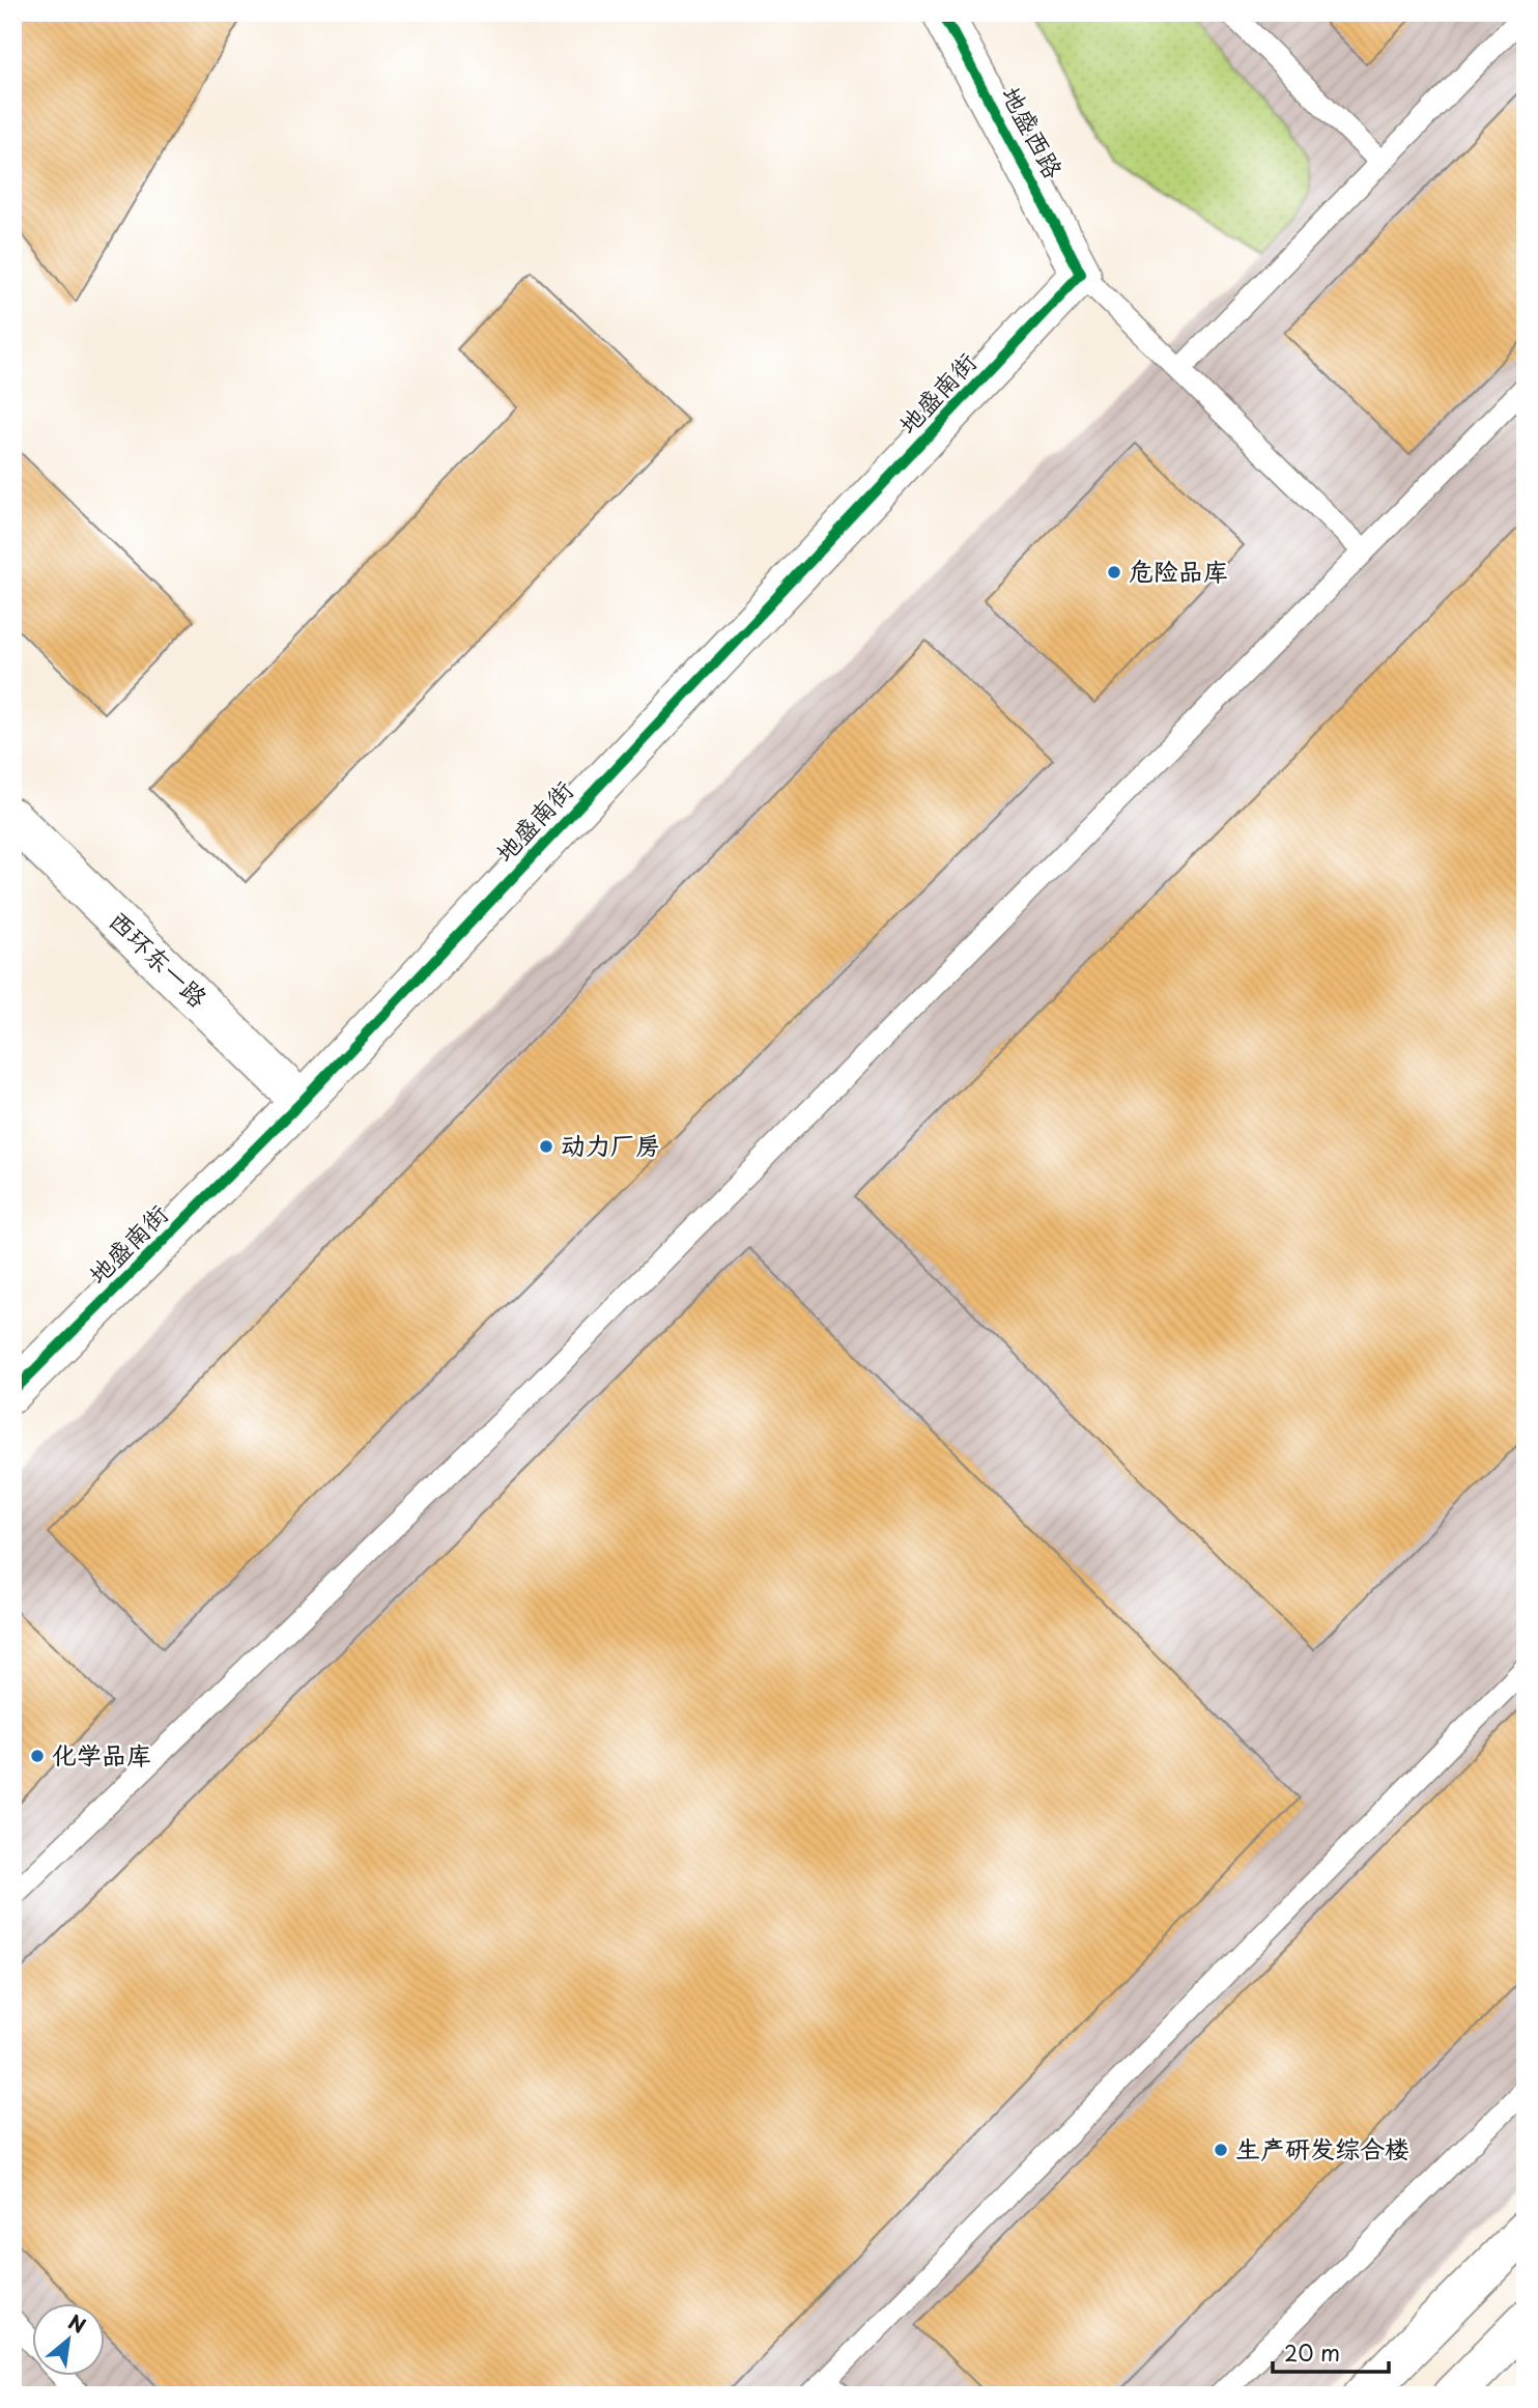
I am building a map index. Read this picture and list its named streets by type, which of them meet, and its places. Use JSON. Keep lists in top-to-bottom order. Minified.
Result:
{"streets":{"street":["地盛西路","地盛南街","西环东一路"]},"crossings":[["地盛西路","地盛南街"],["地盛南街","西环东一路"]],"places":["危险品库","动力厂房","化学品库","生产研发综合楼"],"scale_bar":"20 m","north":"top right"}
